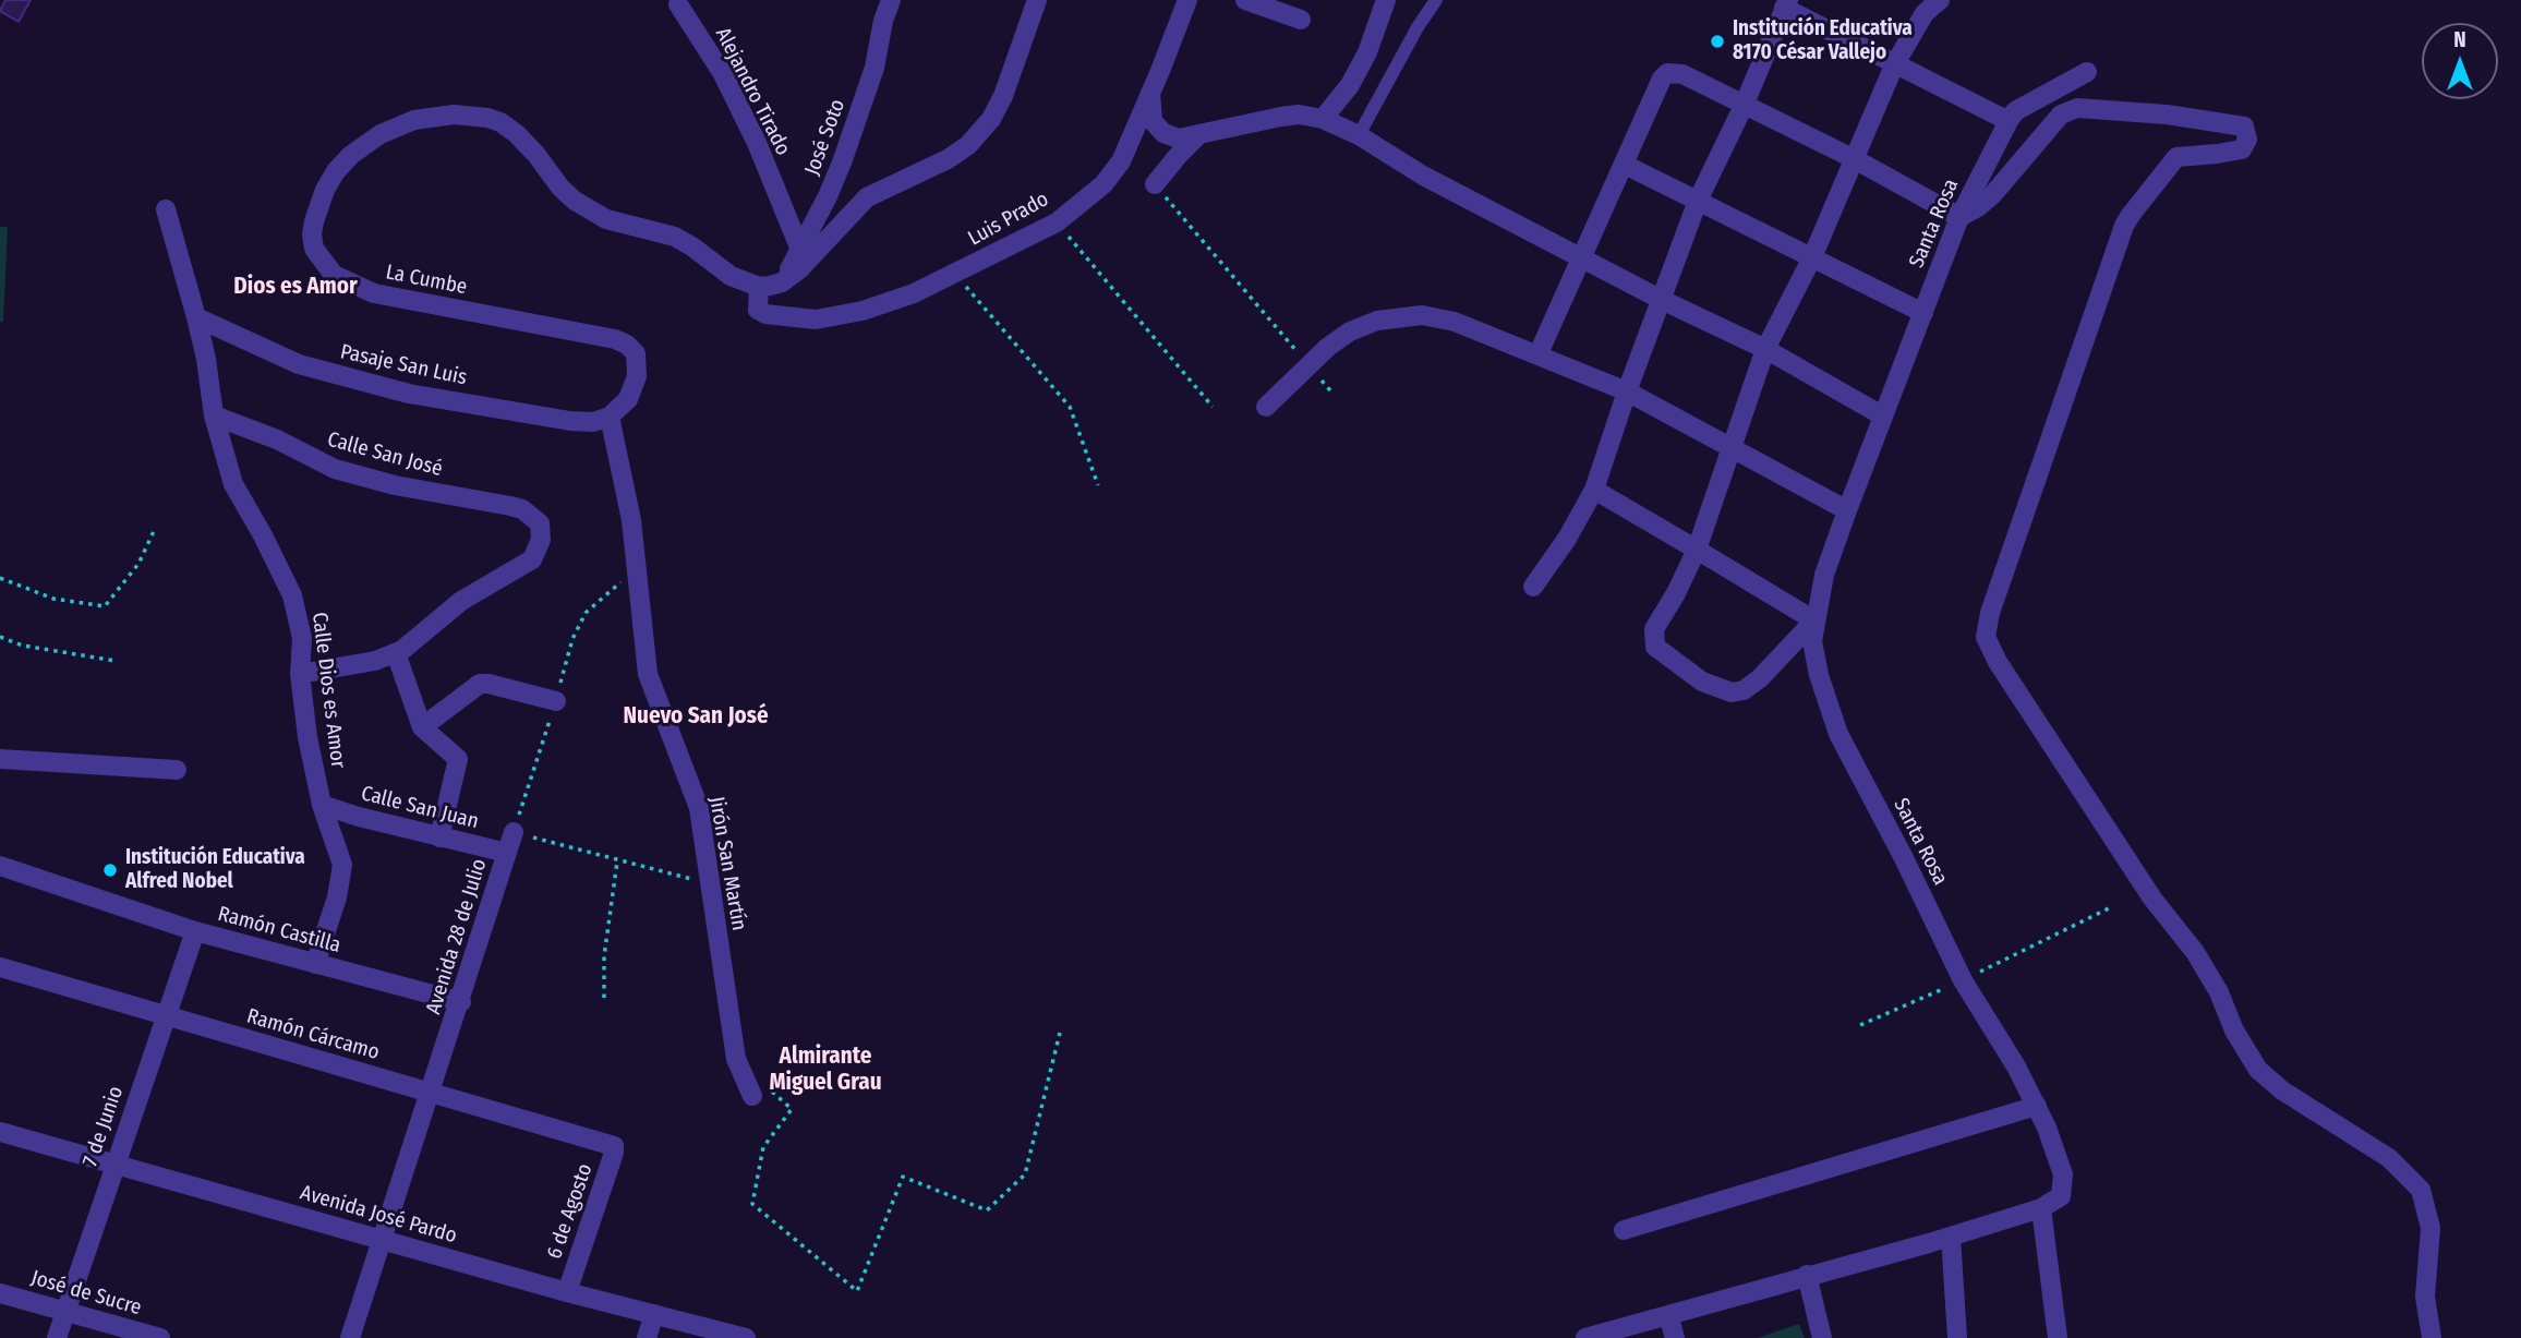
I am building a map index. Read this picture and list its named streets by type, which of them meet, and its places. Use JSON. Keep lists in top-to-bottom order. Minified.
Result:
{"streets":{"street":["Alejandro Tirado","José Soto","Luis Prado","Santa Rosa","La Cumbe","Pasaje San Luis","Calle San José","Calle Dios es Amor","Calle San Juan","Jirón San Martín","Ramón Castilla","Avenida 28 de Julio","Ramón Cárcamo","7 de Junio","6 de Agosto","Avenida José Pardo","José de Sucre"]},"crossings":[["Alejandro Tirado","José Soto"],["Luis Prado","La Cumbe"],["La Cumbe","Pasaje San Luis"],["La Cumbe","Jirón San Martín"],["Pasaje San Luis","Calle Dios es Amor"],["Pasaje San Luis","Jirón San Martín"],["Calle San José","Calle Dios es Amor"],["Calle Dios es Amor","Calle San Juan"],["Calle Dios es Amor","Ramón Castilla"],["Calle San Juan","Avenida 28 de Julio"],["Ramón Castilla","Avenida 28 de Julio"],["Ramón Castilla","7 de Junio"],["Avenida 28 de Julio","Ramón Cárcamo"],["Avenida 28 de Julio","Avenida José Pardo"],["Ramón Cárcamo","7 de Junio"],["Ramón Cárcamo","6 de Agosto"],["7 de Junio","Avenida José Pardo"],["7 de Junio","José de Sucre"],["6 de Agosto","Avenida José Pardo"]],"districts":["Dios es Amor","Nuevo San José","Almirante Miguel Grau"],"places":["Institución Educativa 8170 César Vallejo","Institución Educativa Alfred Nobel"],"north":"top"}
